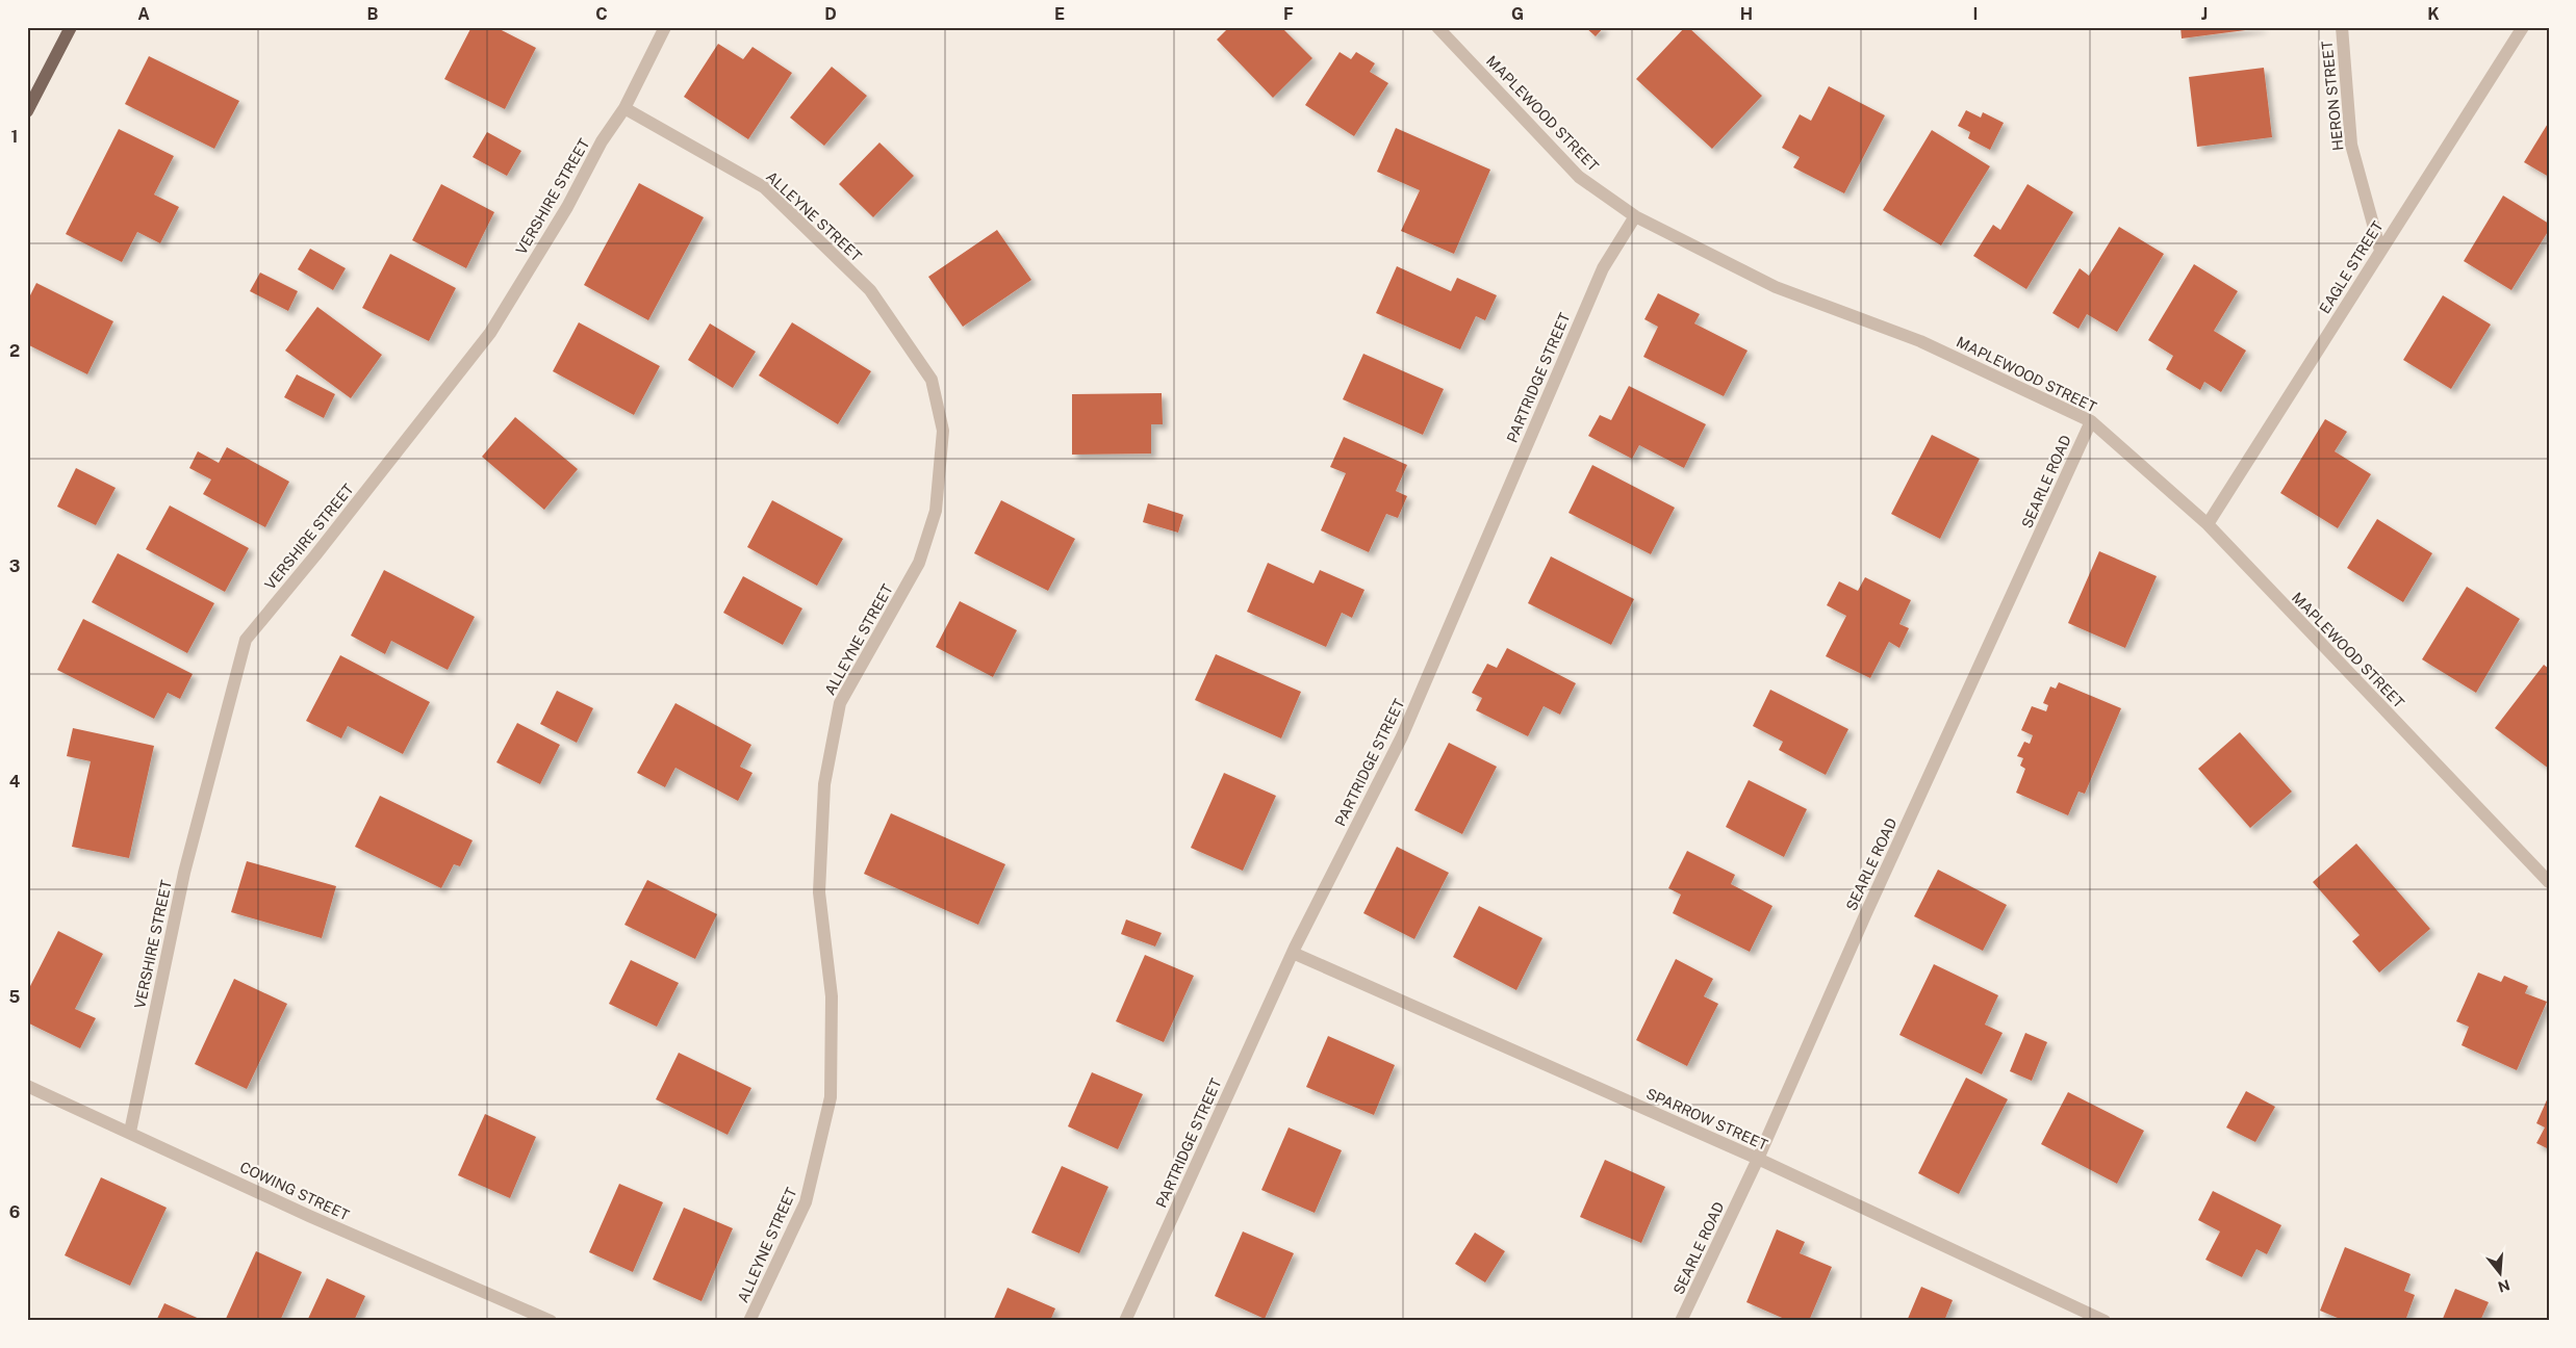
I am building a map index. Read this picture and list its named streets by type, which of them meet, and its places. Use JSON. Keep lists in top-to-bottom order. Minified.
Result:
{"streets":{"street":["HERON STREET","MAPLEWOOD STREET","VERSHIRE STREET","ALLEYNE STREET","EAGLE STREET","PARTRIDGE STREET","SEARLE ROAD","SPARROW STREET","COWING STREET"]},"crossings":[["HERON STREET","EAGLE STREET"],["MAPLEWOOD STREET","EAGLE STREET"],["MAPLEWOOD STREET","PARTRIDGE STREET"],["MAPLEWOOD STREET","SEARLE ROAD"],["VERSHIRE STREET","ALLEYNE STREET"],["VERSHIRE STREET","COWING STREET"],["PARTRIDGE STREET","SPARROW STREET"],["SEARLE ROAD","SPARROW STREET"]],"north":"bottom","grid":{"columns":["A","B","C","D","E","F","G","H","I","J","K"],"rows":["1","2","3","4","5","6"]}}
